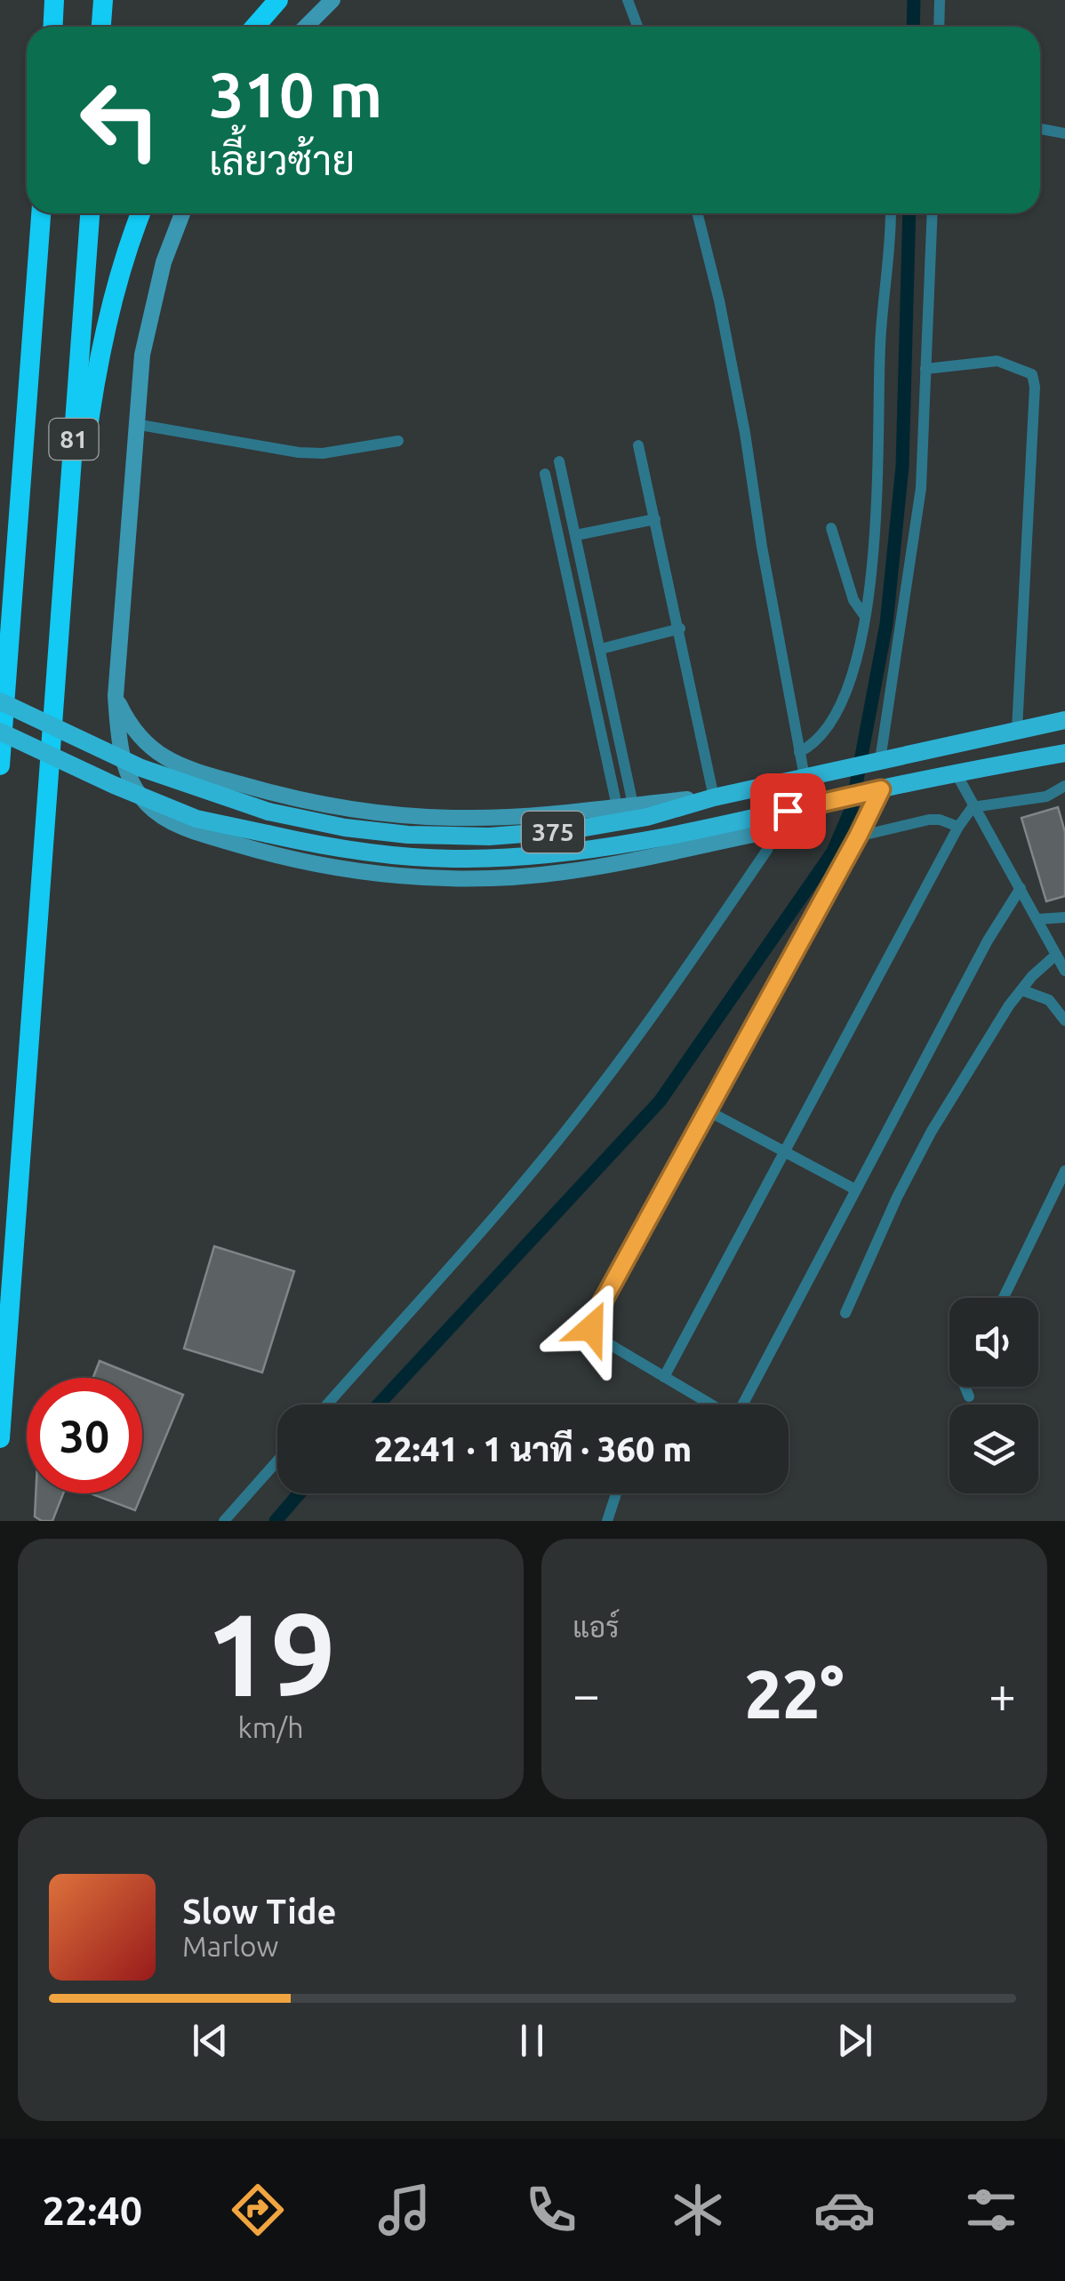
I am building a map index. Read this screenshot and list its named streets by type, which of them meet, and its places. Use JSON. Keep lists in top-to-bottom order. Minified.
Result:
{"streets":{"highway":["81"],"main road":["375"]},"page":{"turn":["310 m","เลี้ยวซ้าย"],"limit":"30","trip":"22:41 · 1 นาที · 360 m","tile":[["19","km/h"],"แอร์"],"heat":["−","22°","+"],"song":["Slow Tide","Marlow"],"tabs":"22:40"}}
